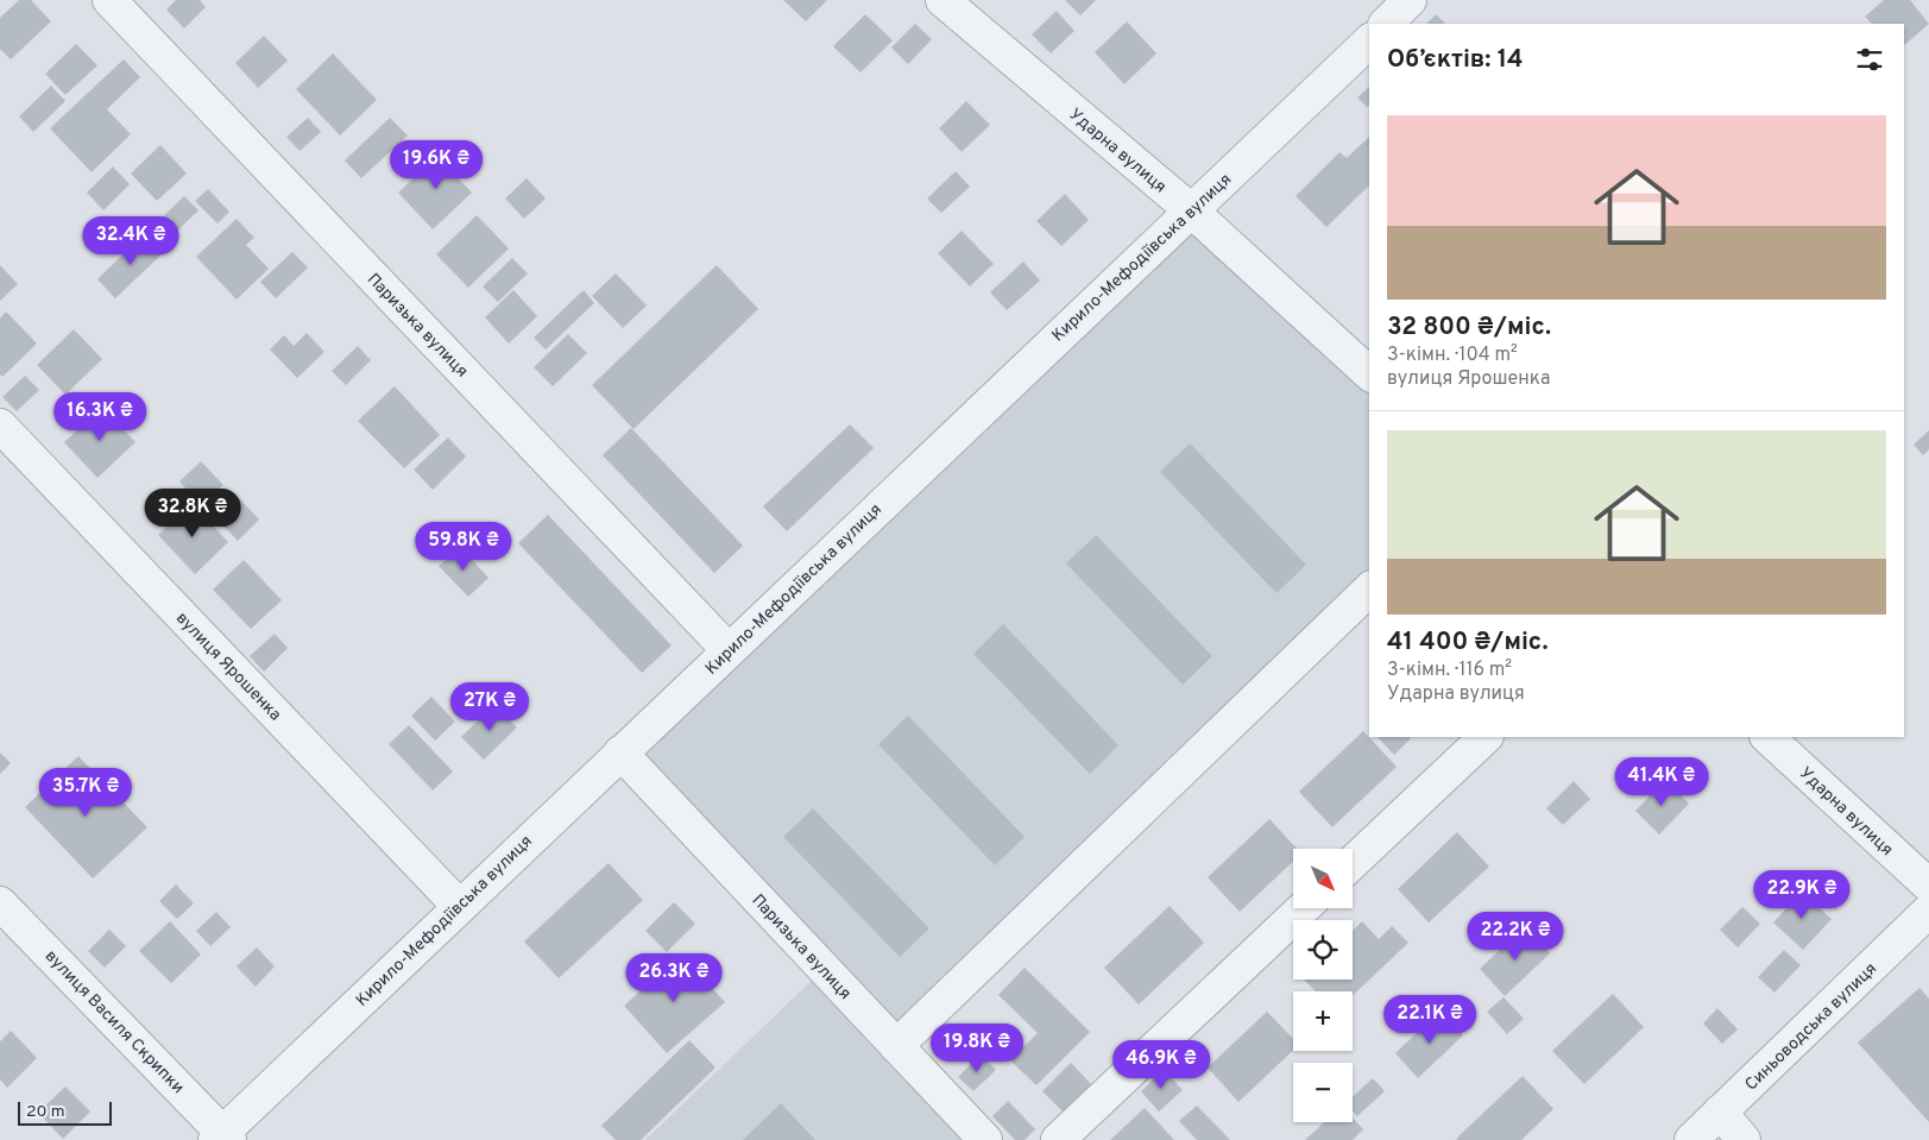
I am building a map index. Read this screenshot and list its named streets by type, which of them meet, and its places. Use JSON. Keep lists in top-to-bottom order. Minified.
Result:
{"streets":{"street":["Ударна вулиця","Кирило-Мефодіївська вулиця","Паризька вулиця","вулиця Ярошенка","вулиця Василя Скрипки","Синьоводська вулиця"]},"crossings":[["Ударна вулиця","Кирило-Мефодіївська вулиця"],["Кирило-Мефодіївська вулиця","Паризька вулиця"],["Кирило-Мефодіївська вулиця","вулиця Ярошенка"],["Кирило-Мефодіївська вулиця","вулиця Василя Скрипки"]],"scale_bar":"20 m","north":"bottom right","page":{"heading":"Об’єктів: 14","list":[{"name":"32 800 ₴/міс.","note":"3-кімн. · 104 m² · вулиця Ярошенка"},{"name":"41 400 ₴/міс.","note":"3-кімн. · 116 m² · Ударна вулиця"}],"price":["19.6K ₴","32.4K ₴","16.3K ₴","32.8K ₴","59.8K ₴","27K ₴","41.4K ₴","35.7K ₴","22.9K ₴","22.2K ₴","26.3K ₴","22.1K ₴","19.8K ₴","46.9K ₴"],"map_buttons":["+","−"],"scale":"20 m"}}
